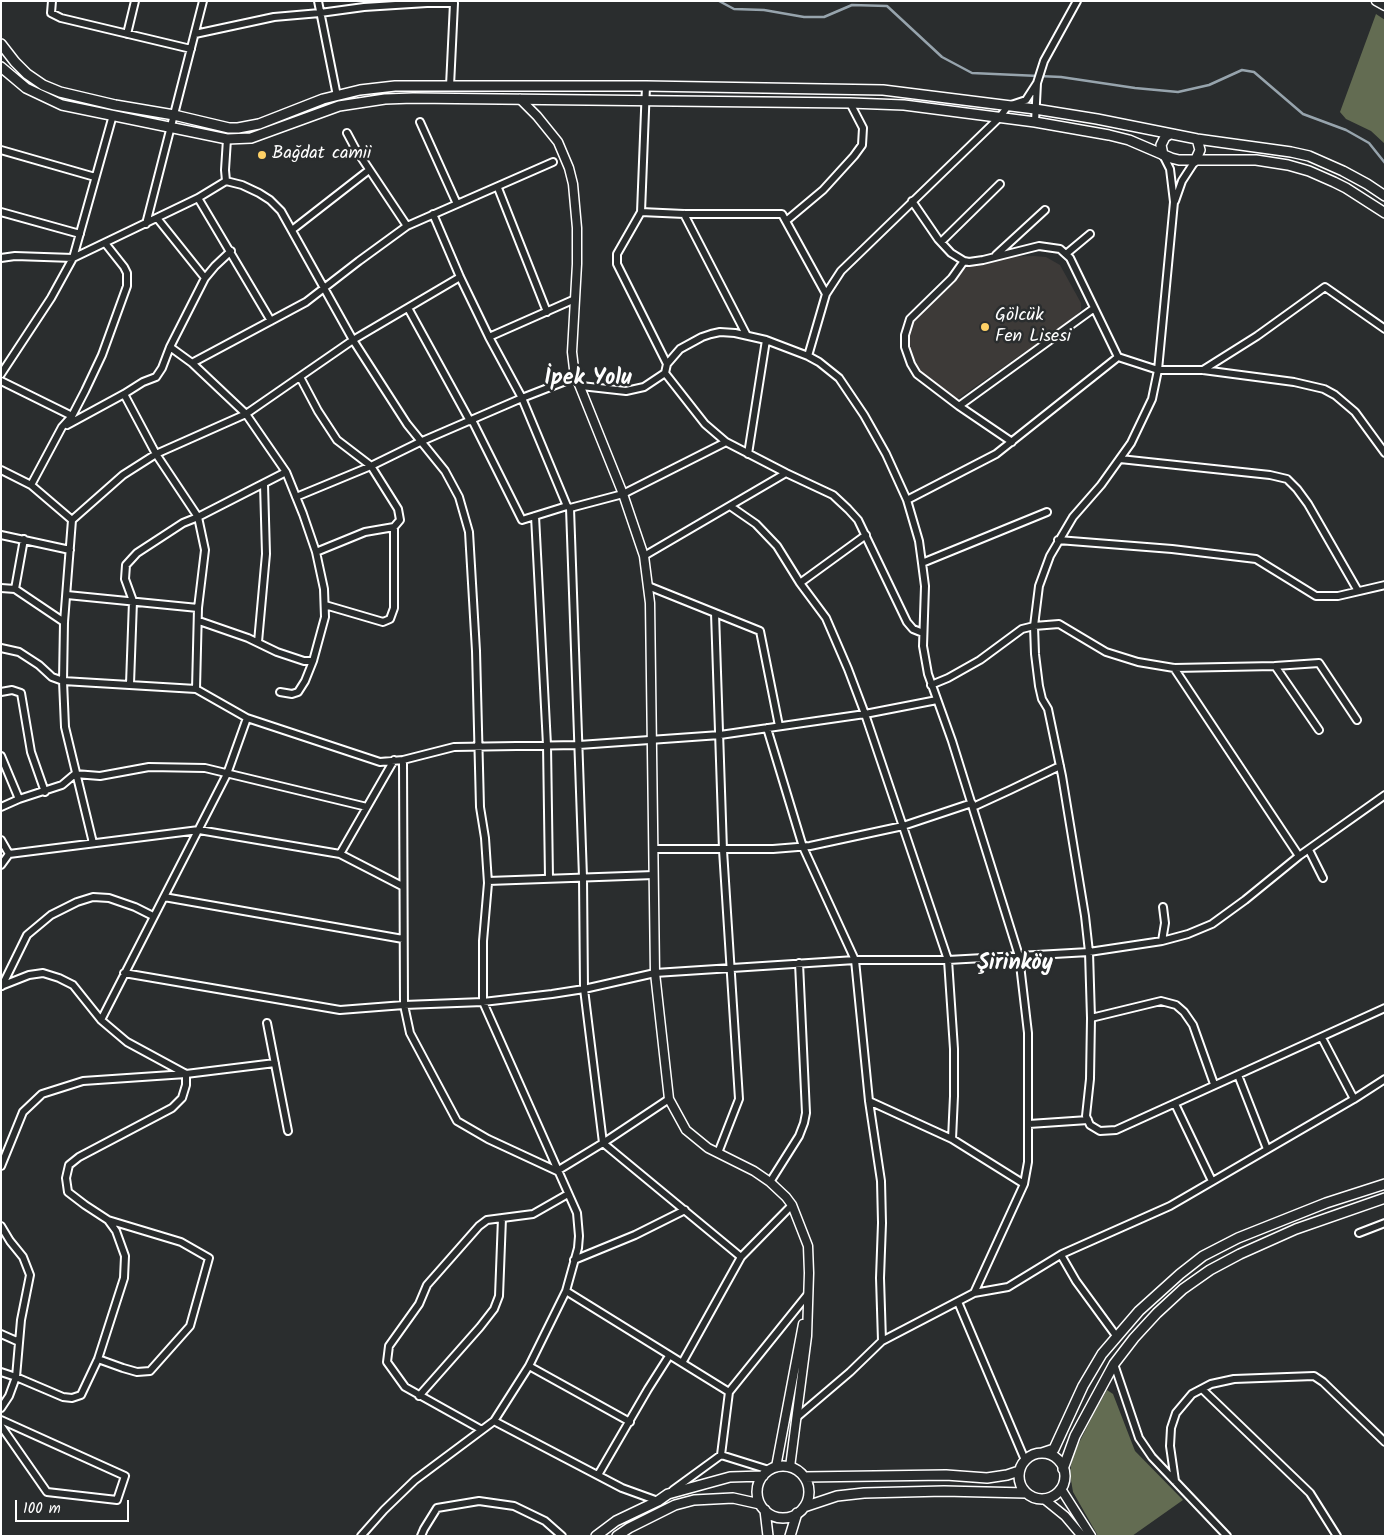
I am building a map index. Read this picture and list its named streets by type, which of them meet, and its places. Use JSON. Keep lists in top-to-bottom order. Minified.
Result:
{"districts":["İpek Yolu","Şirinköy"],"places":["Bağdat camii","Gölcük Fen Lisesi"],"scale_bar":"100 m"}
